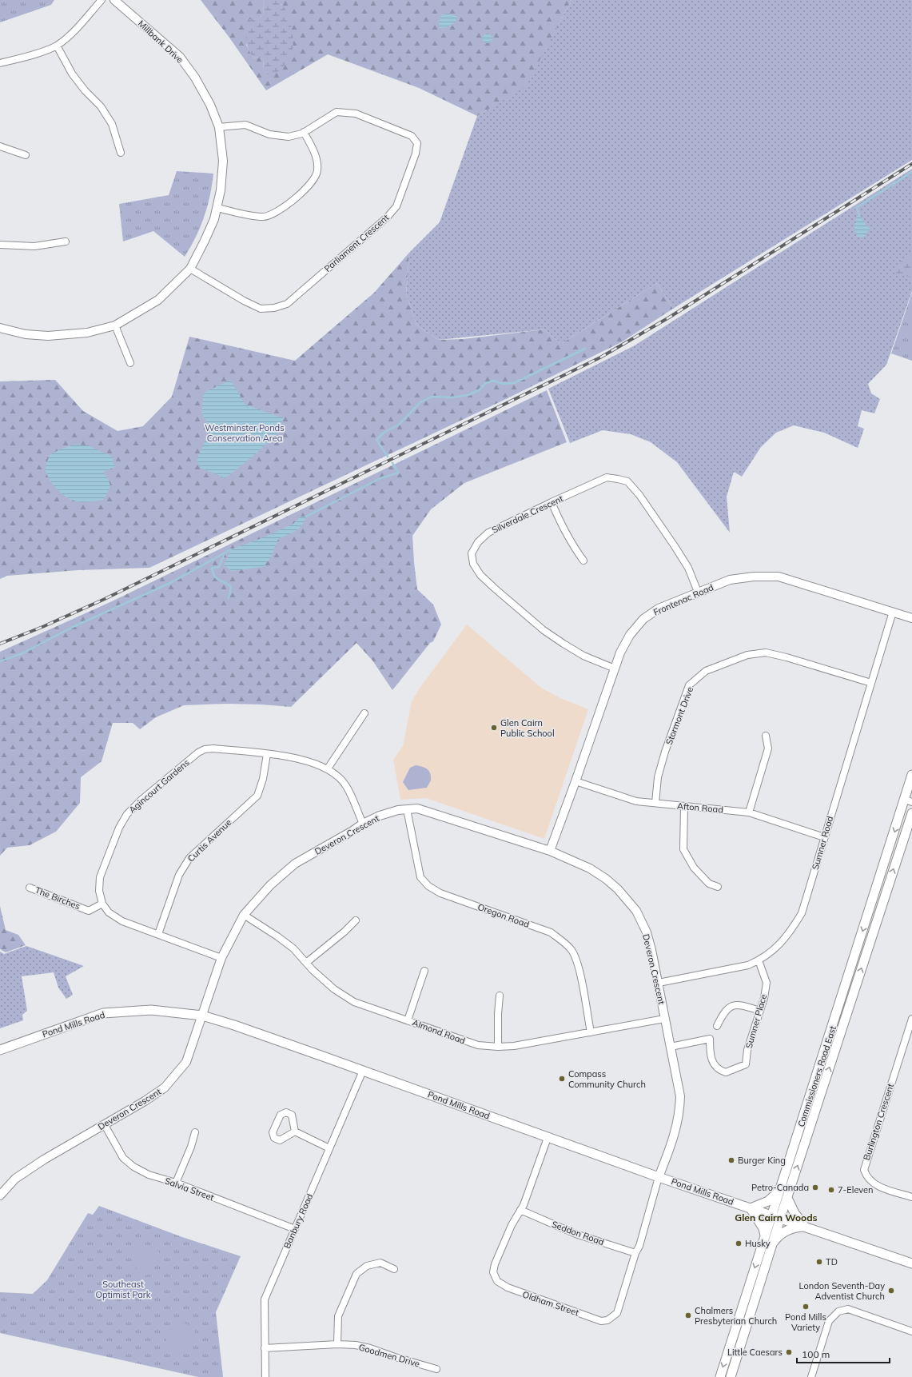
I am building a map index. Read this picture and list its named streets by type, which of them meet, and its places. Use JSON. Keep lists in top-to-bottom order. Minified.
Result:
{"streets":{"main road":["Pond Mills Road","Commissioners Road East"],"street":["Millbank Drive","Parliament Crescent","Silverdale Crescent","Frontenac Road","Stormont Drive","Agincourt Gardens","Afton Road","Deveron Crescent","Curtis Avenue","Sumner Road","The Birches","Oregon Road","Sumner Place","Almond Road","Burlington Crescent","Salvia Street","Banbury Road","Seddon Road","Oldham Street","Goodmen Drive"]},"crossings":[["Millbank Drive","Parliament Crescent"],["Silverdale Crescent","Frontenac Road"],["Frontenac Road","Afton Road"],["Frontenac Road","Deveron Crescent"],["Frontenac Road","Sumner Road"],["Stormont Drive","Afton Road"],["Stormont Drive","Sumner Road"],["Agincourt Gardens","Deveron Crescent"],["Agincourt Gardens","Curtis Avenue"],["Agincourt Gardens","The Birches"],["Afton Road","Sumner Road"],["Deveron Crescent","Sumner Road"],["Deveron Crescent","Oregon Road"],["Deveron Crescent","Sumner Place"],["Deveron Crescent","Pond Mills Road"],["Deveron Crescent","Almond Road"],["Deveron Crescent","Salvia Street"],["Deveron Crescent","Oldham Street"],["Sumner Road","Sumner Place"],["Oregon Road","Almond Road"],["Pond Mills Road","Commissioners Road East"],["Pond Mills Road","Banbury Road"],["Pond Mills Road","Oldham Street"],["Salvia Street","Banbury Road"],["Banbury Road","Goodmen Drive"],["Seddon Road","Oldham Street"]],"districts":["Glen Cairn Woods"],"parks":["Westminster Ponds Conservation Area","Southeast Optimist Park"],"places":["Glen Cairn Public School","Compass Community Church","Burger King","Petro-Canada","7-Eleven","Husky","TD","London Seventh-Day Adventist Church","Pond Mills Variety","Chalmers Presbyterian Church","Little Caesars"],"scale_bar":"100 m"}
